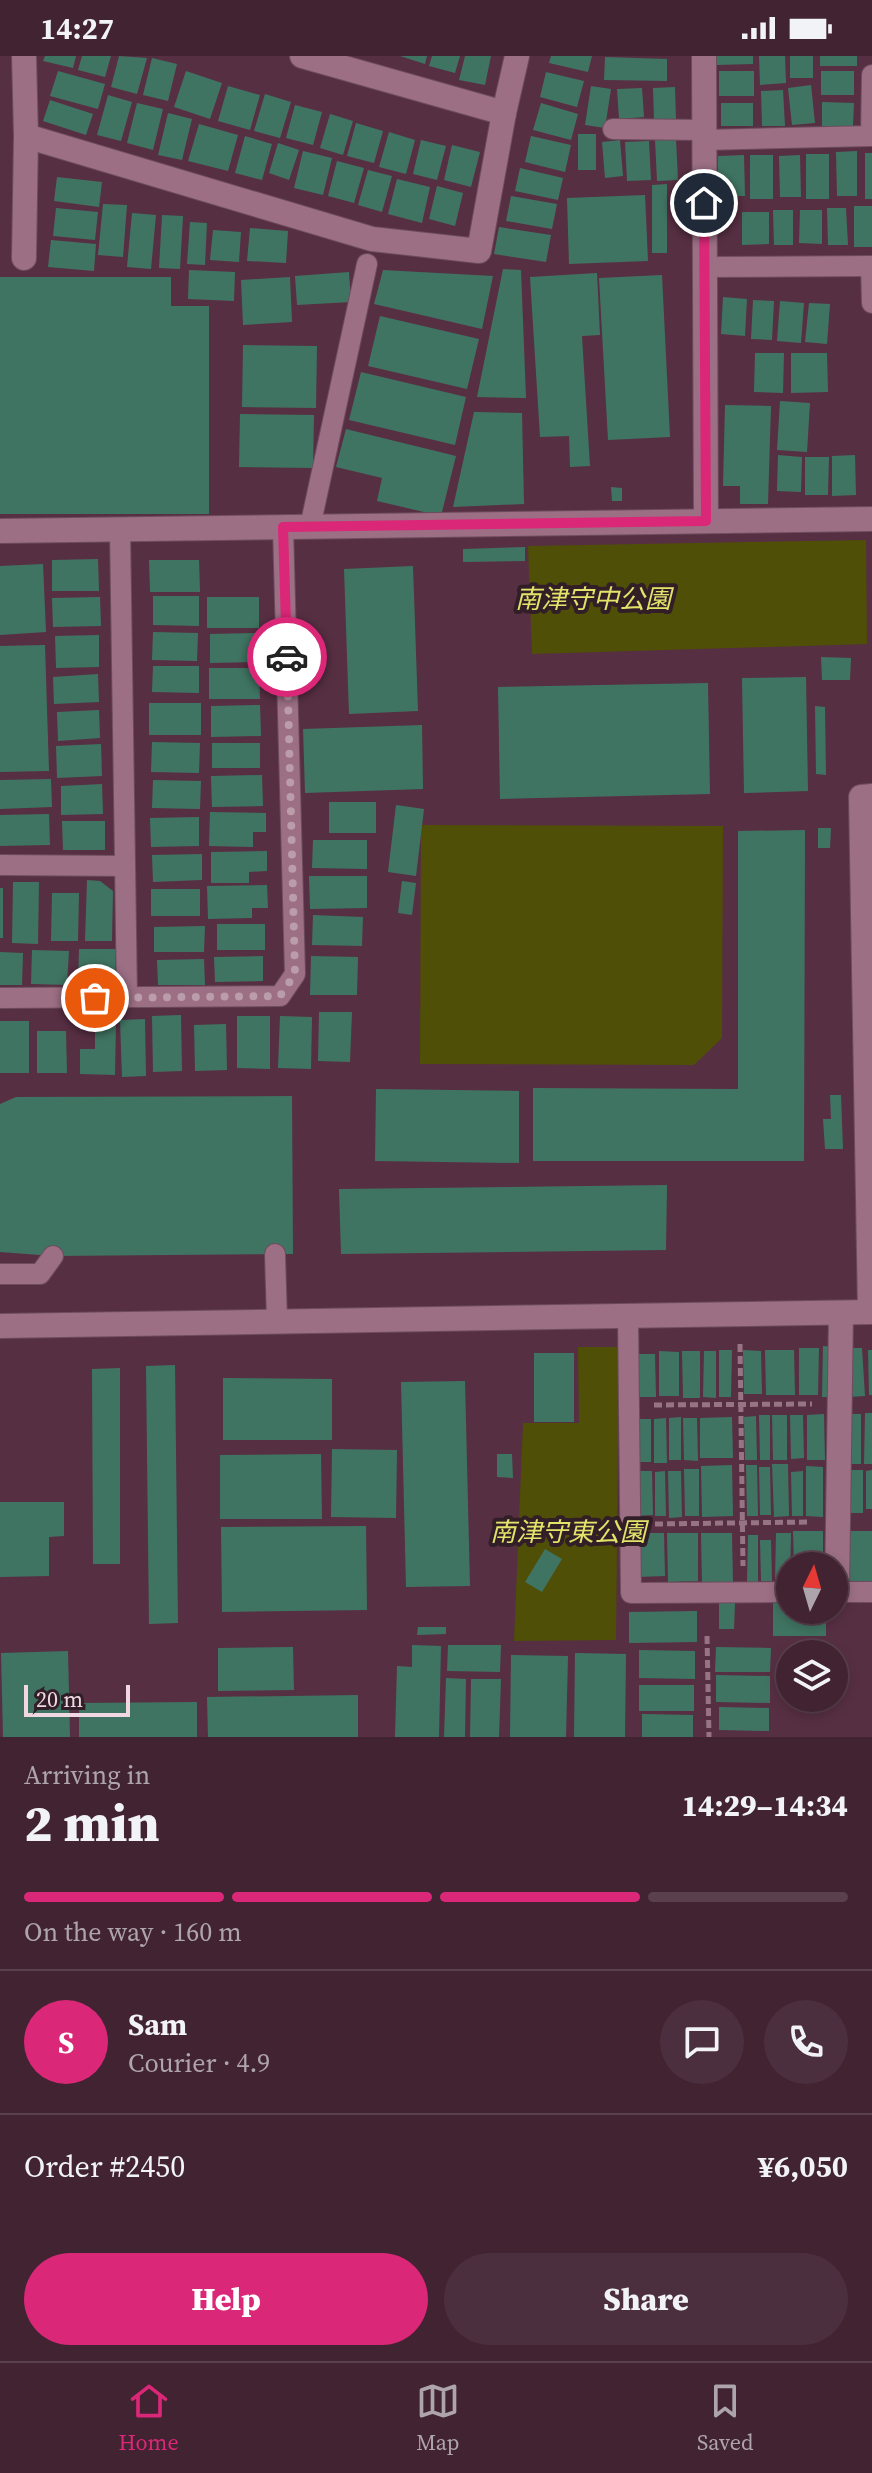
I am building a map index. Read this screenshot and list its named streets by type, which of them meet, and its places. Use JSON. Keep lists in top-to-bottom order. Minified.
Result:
{"parks":["南津守中公園","南津守東公園"],"scale_bar":"20 m","north":"top","page":{"status":"14:27","scale":"20 m","heading":["2 min","Arriving in","14:29–14:34"],"panel":["Sam","Courier · 4.9","Order #2450","¥6,050"],"bar":"On the way · 160 m","round":"S","buttons":["Help","Share"],"tabs":["Home","Map","Saved"]}}
